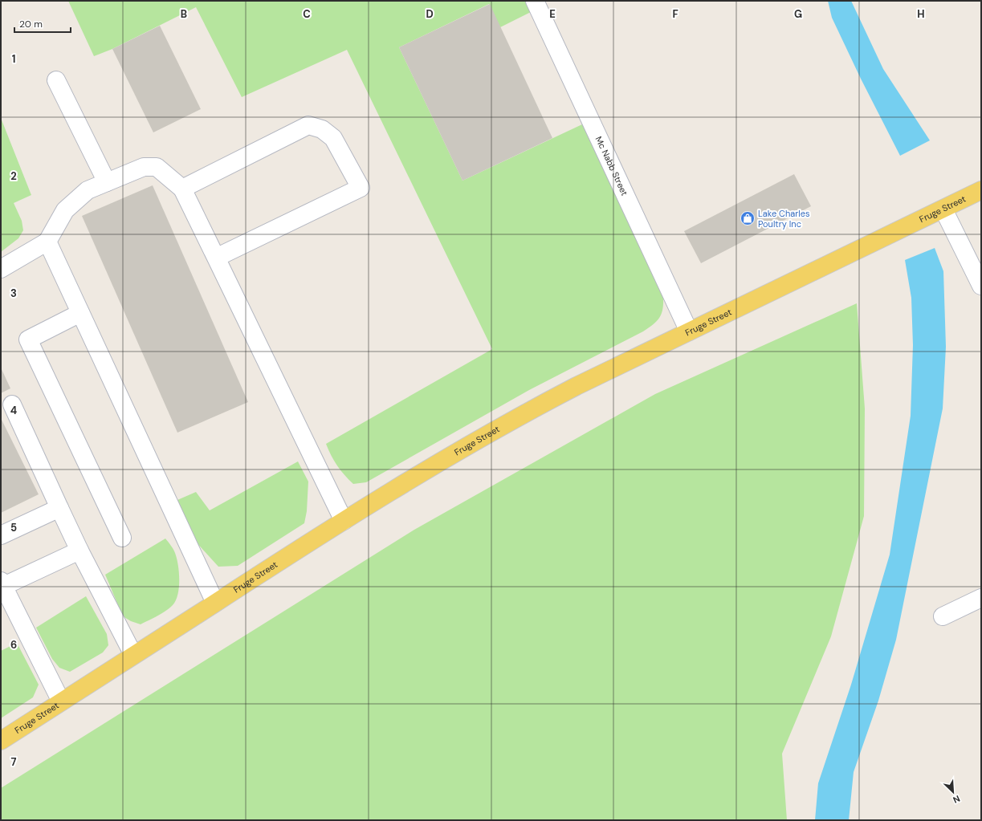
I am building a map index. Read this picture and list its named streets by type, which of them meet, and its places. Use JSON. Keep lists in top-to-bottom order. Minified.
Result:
{"streets":{"main road":["Fruge Street"],"street":["Mc Nabb Street"]},"crossings":[["Mc Nabb Street","Fruge Street"]],"places":{"shop":["Lake Charles Poultry Inc"]},"scale_bar":"20 m","north":"bottom right","grid":{"columns":["B","C","D","E","F","G","H"],"rows":["1","2","3","4","5","6","7"]}}
